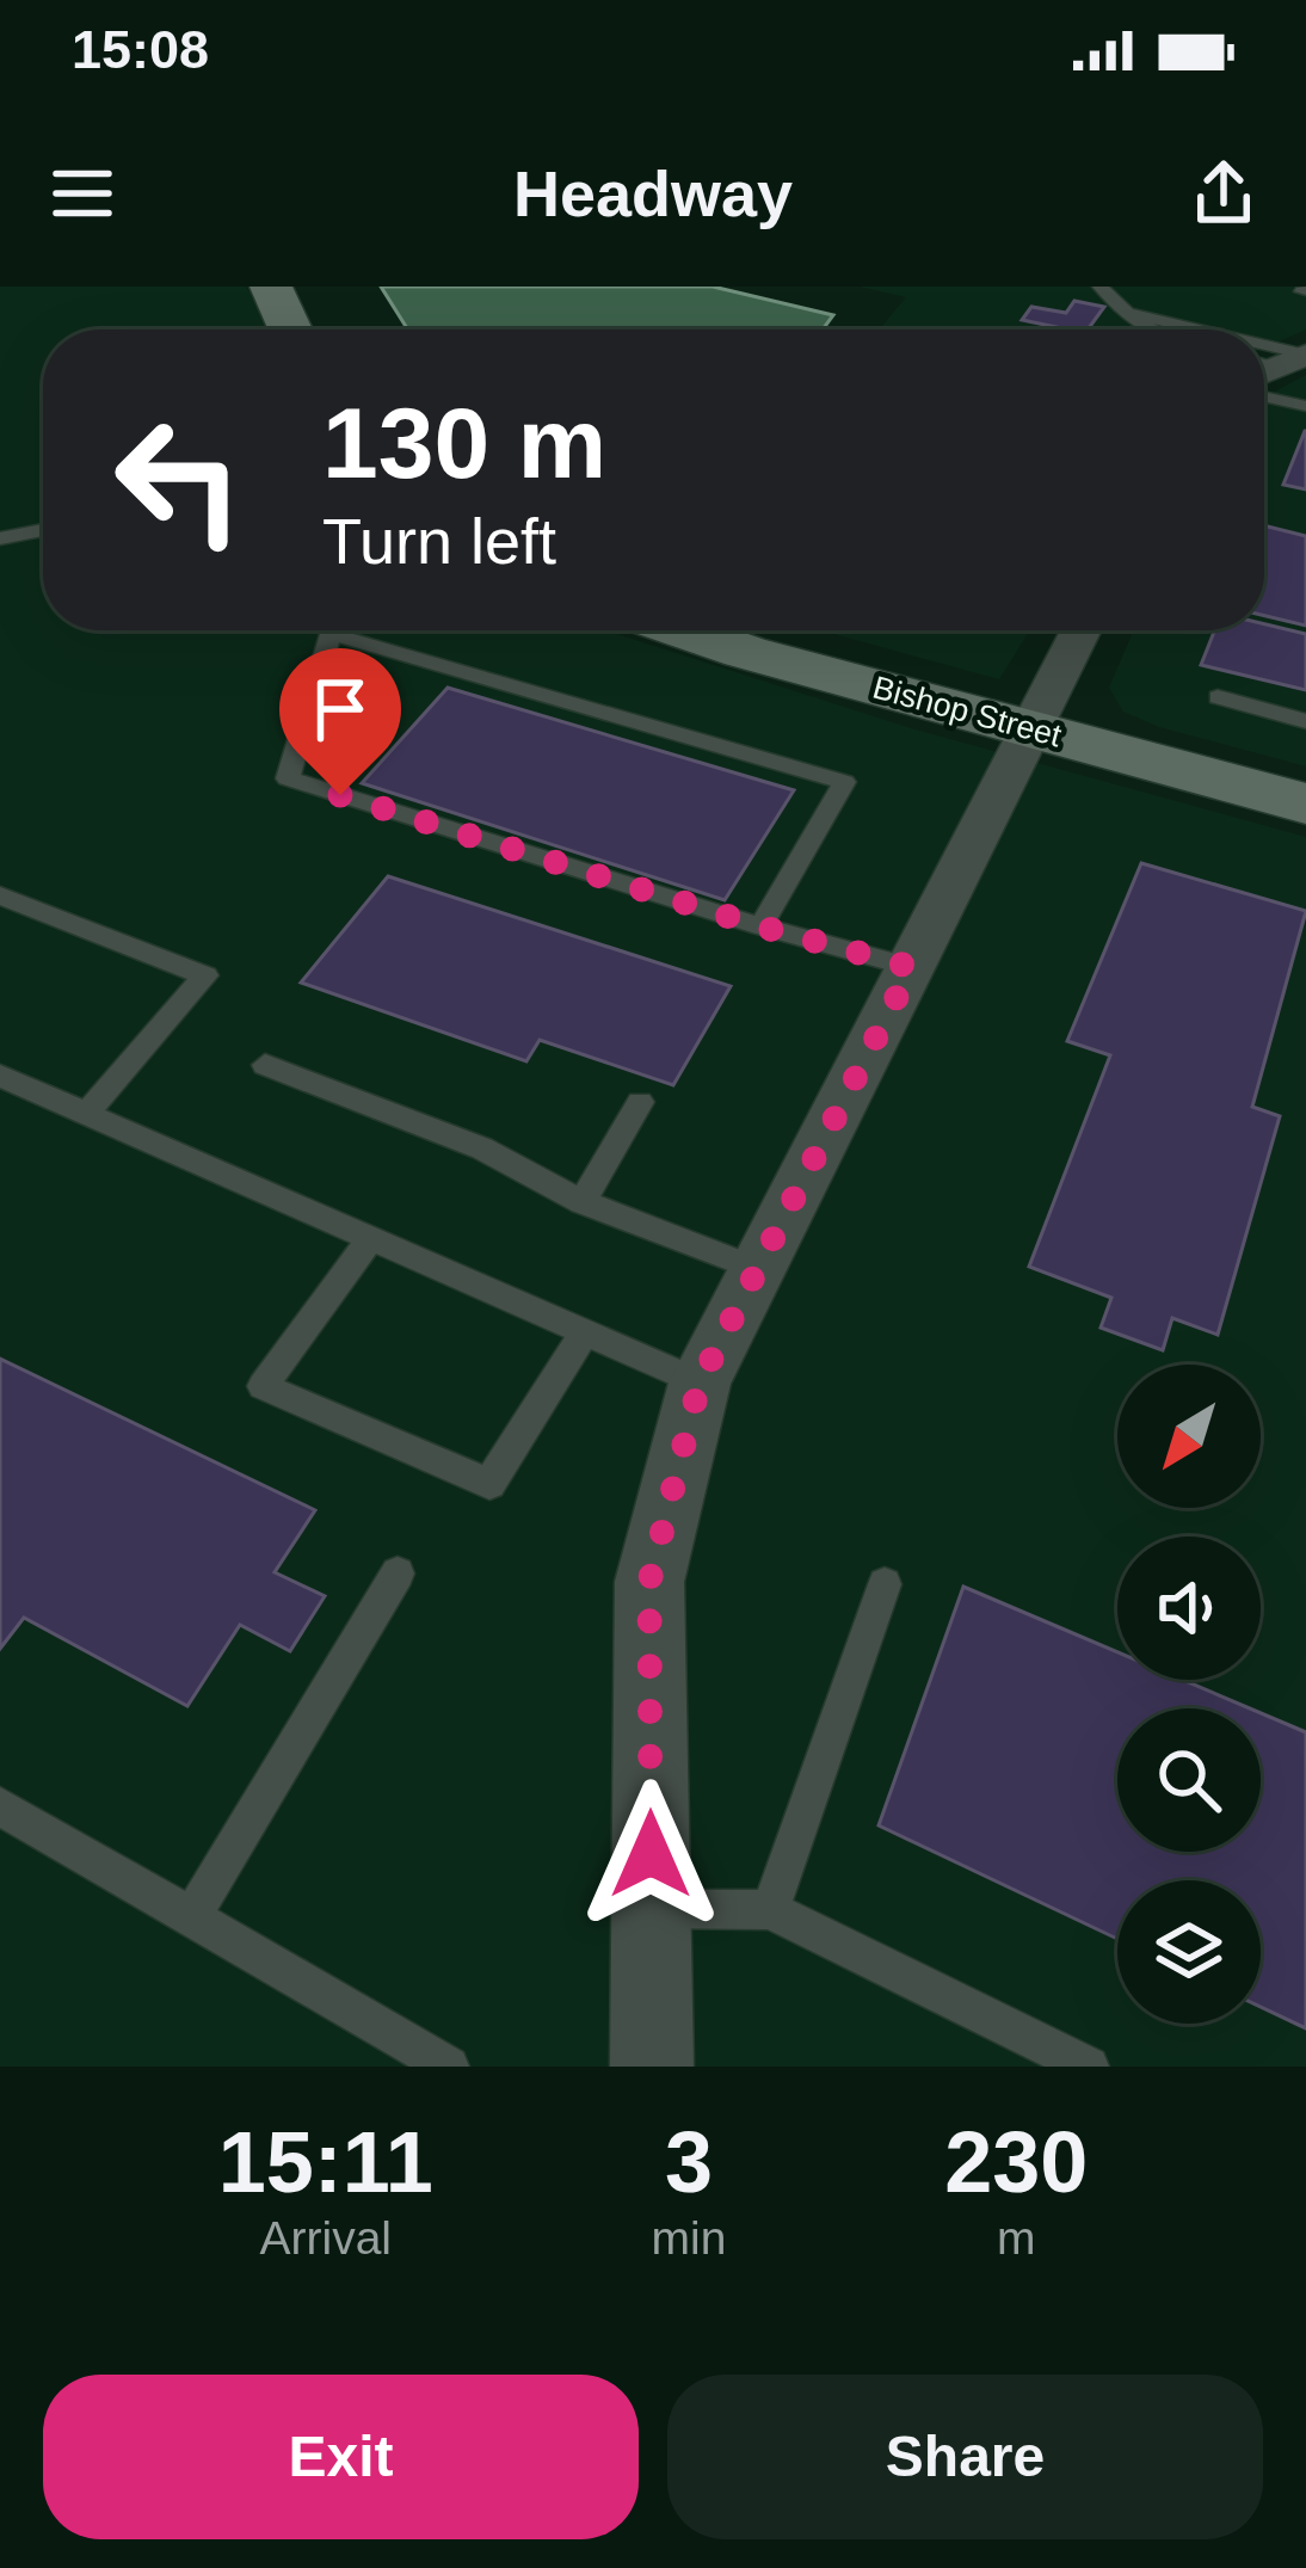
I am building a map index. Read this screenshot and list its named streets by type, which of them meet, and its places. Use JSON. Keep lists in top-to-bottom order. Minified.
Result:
{"streets":{"street":["Bishop Street"]},"north":"bottom left","page":{"status":"15:08","header":"Headway","turn":["130 m","Turn left"],"eta":["15:11","Arrival","3","min","230","m"],"buttons":["Exit","Share"]}}
